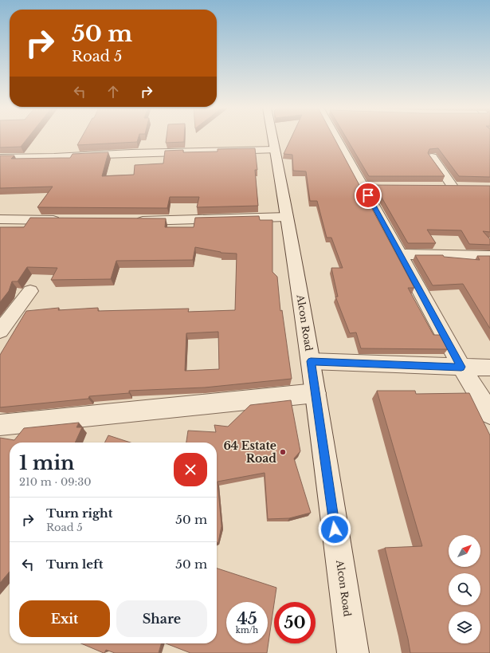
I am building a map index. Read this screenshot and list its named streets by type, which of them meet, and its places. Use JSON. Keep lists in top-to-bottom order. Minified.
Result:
{"streets":{"street":["Alcon Road"]},"places":["64 Estate Road"],"north":"top right","page":{"turn":["50 m","Road 5"],"heading":["1 min","210 m · 09:30"],"list":[{"name":"Turn right","note":"Road 5","value":"50 m"},{"name":"Turn left","value":"50 m"}],"buttons":["Exit","Share"],"speed":"45 km/h","limit":"50"}}
